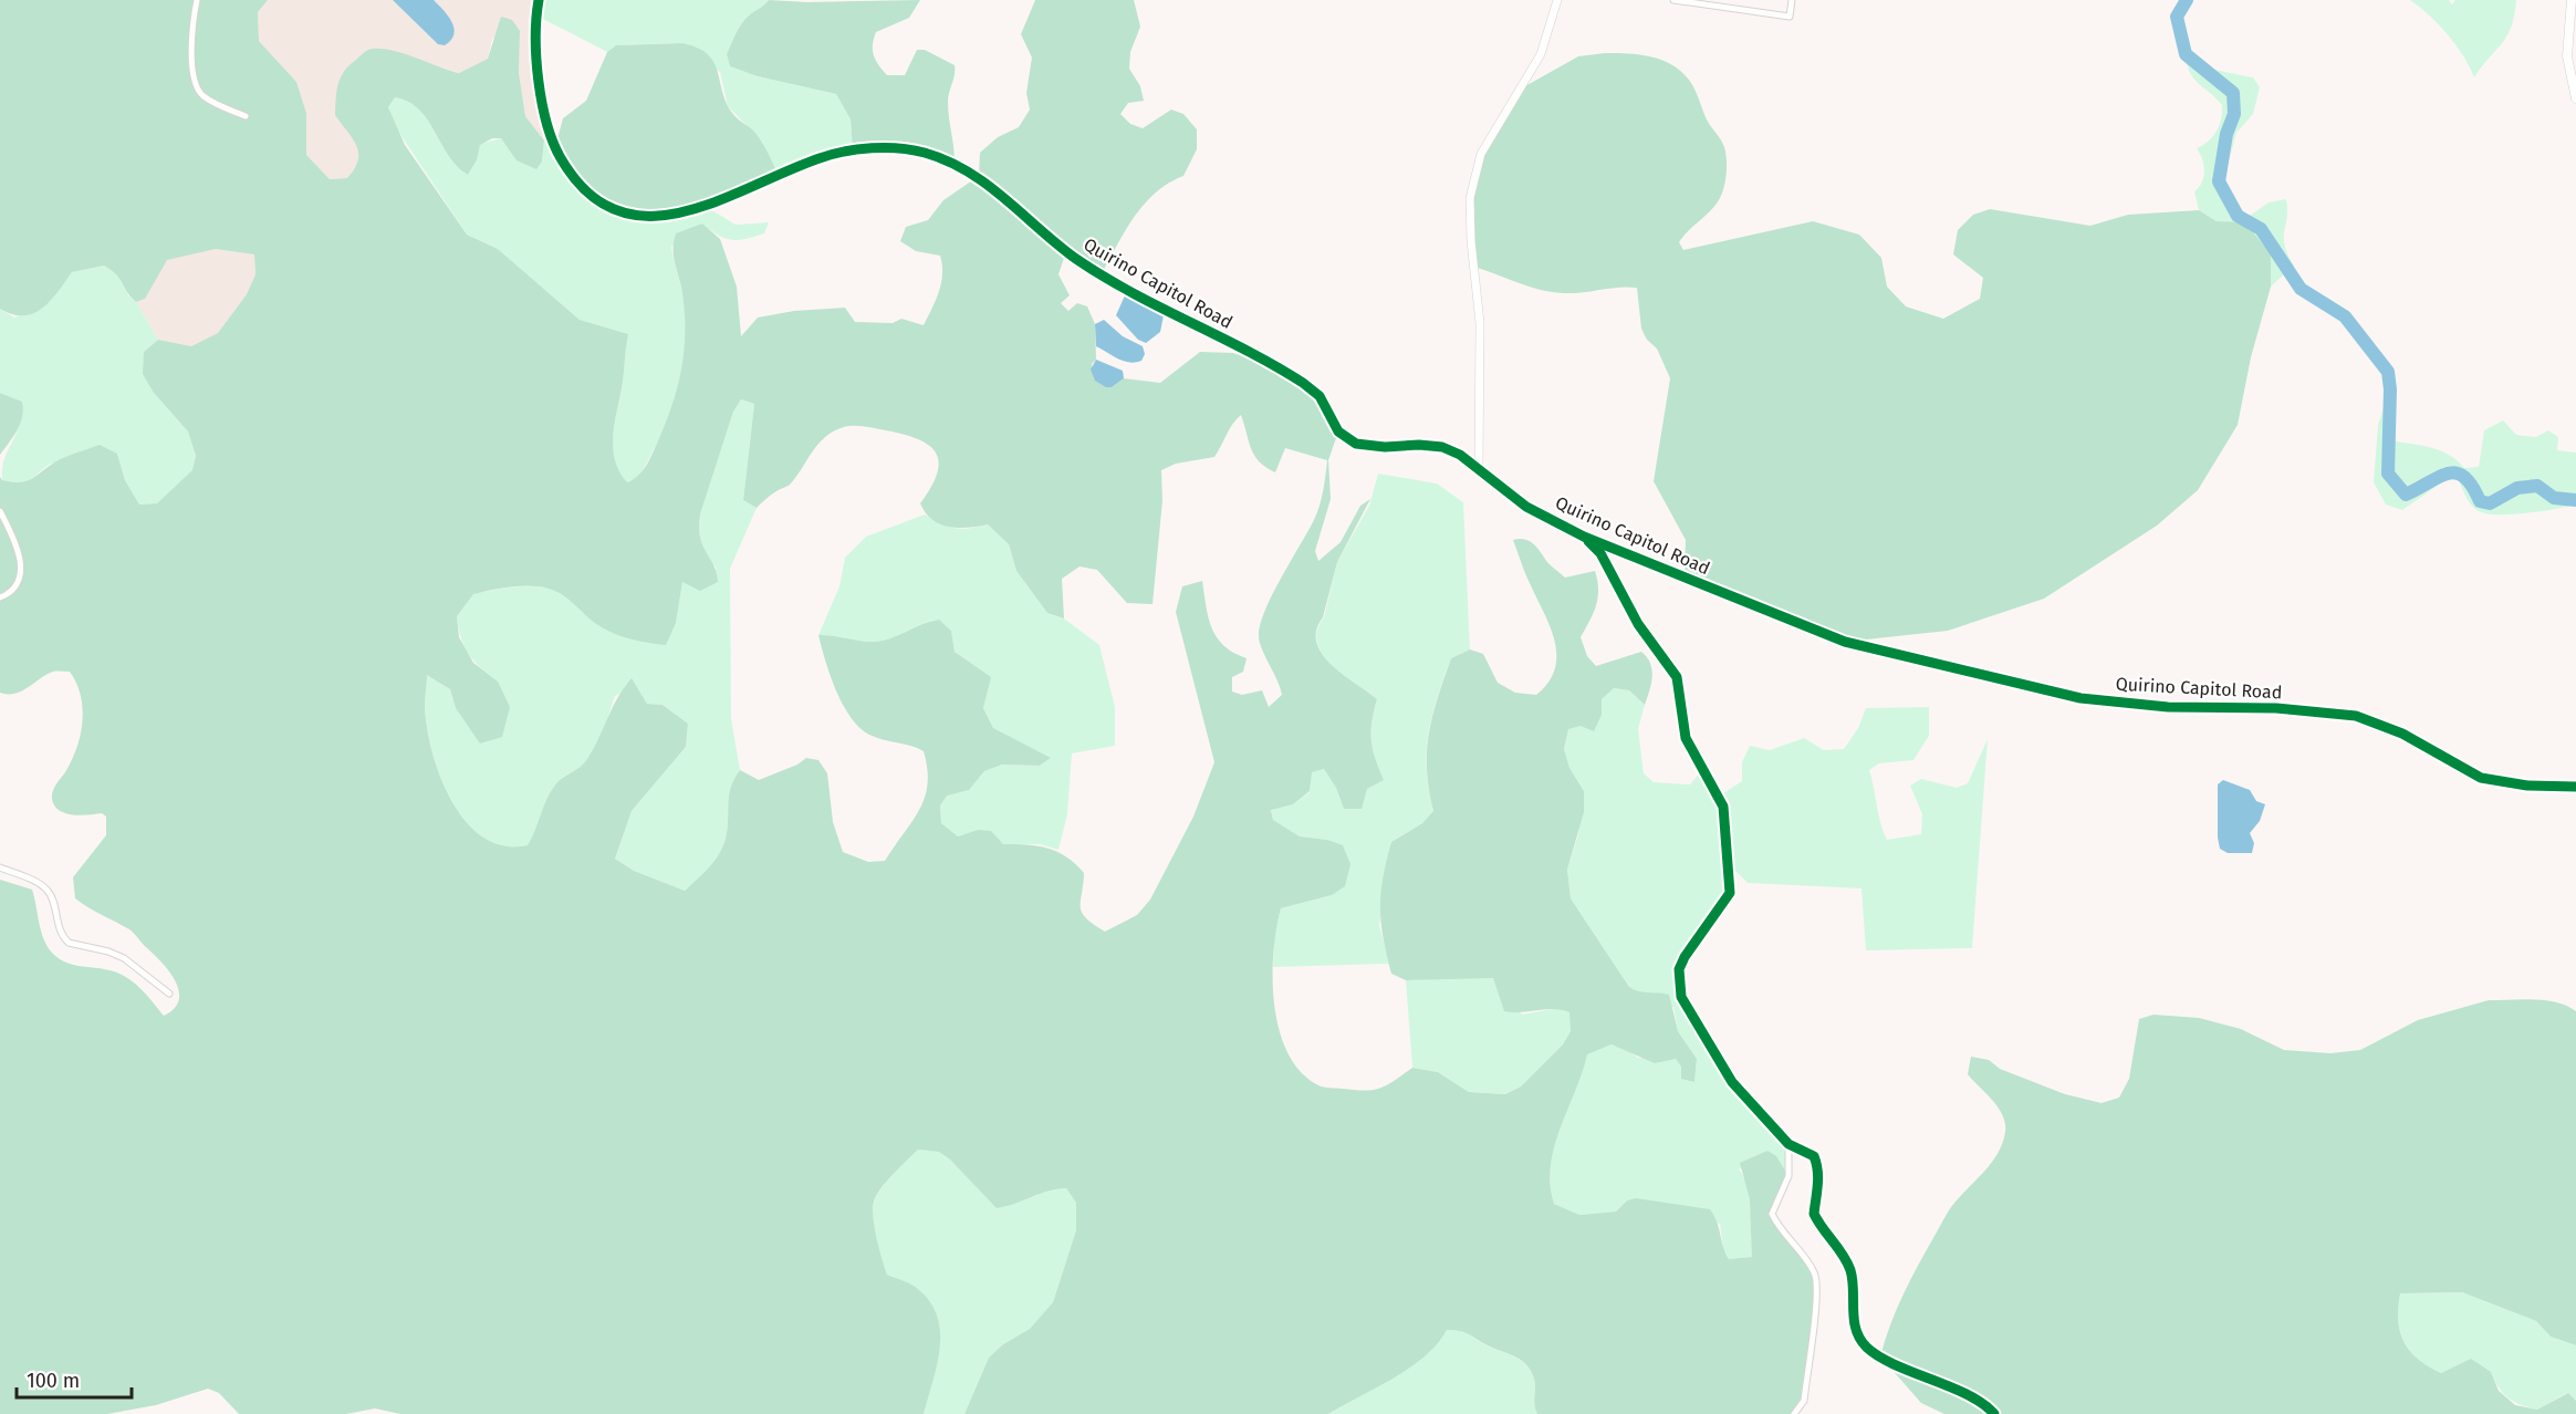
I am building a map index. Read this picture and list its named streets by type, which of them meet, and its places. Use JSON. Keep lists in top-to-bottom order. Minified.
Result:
{"streets":{"street":["Quirino Capitol Road"]},"scale_bar":"100 m"}
